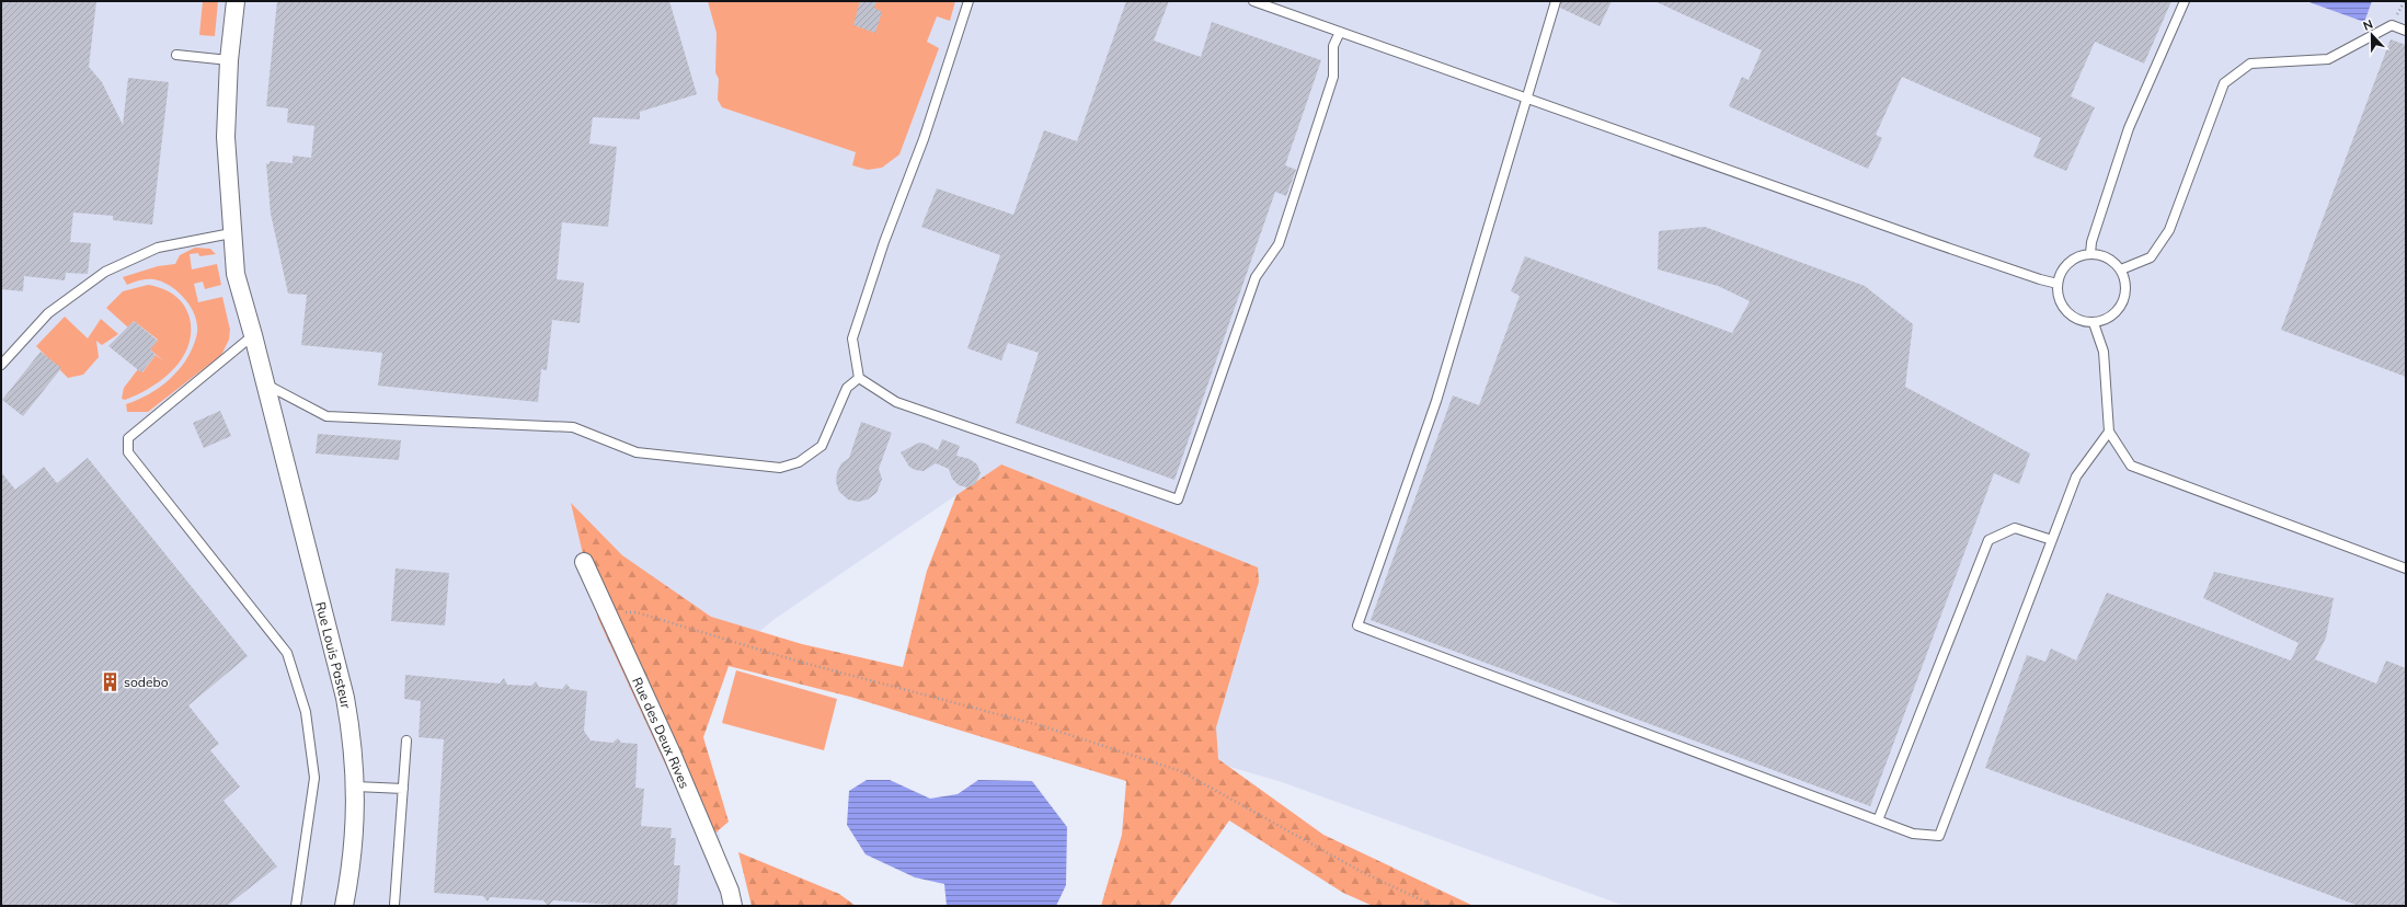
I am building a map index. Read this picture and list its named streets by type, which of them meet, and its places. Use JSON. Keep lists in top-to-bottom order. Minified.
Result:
{"streets":{"street":["Rue Louis Pasteur","Rue des Deux Rives"]},"places":{"building":["sodebo"]},"north":"top"}
